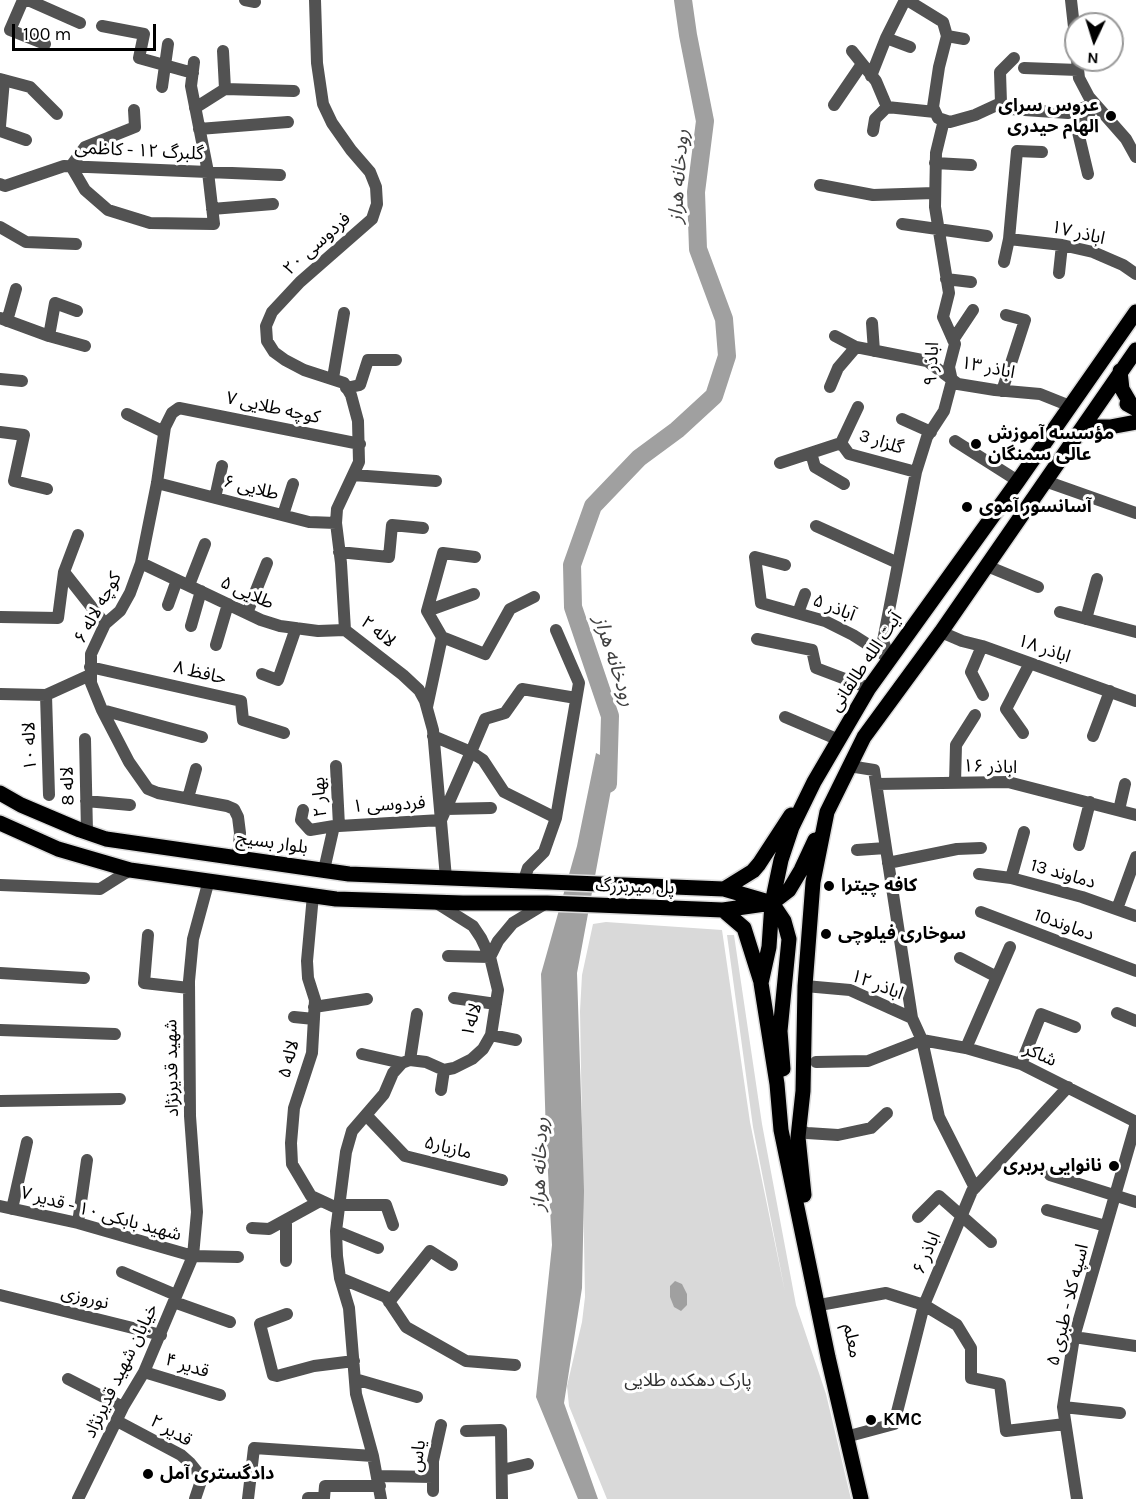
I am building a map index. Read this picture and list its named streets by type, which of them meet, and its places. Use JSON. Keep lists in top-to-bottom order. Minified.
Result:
{"streets":{"main road":["آیت الله طالقانی","بلوار بسیج","پل میربزرگ","معلم"],"street":["گلبرگ ۱۲ - کاظمی","اباذر ۱۷","فردوسی ۲۰","اباذر ۹","اباذر ۱۳","کوچه طلایی ۷","گلزار 3","طلایی ۶","طلایی ۵","کوچه لاله ۶","آباذر ۵","لاله ۲","اباذر ۱۸","حافظ ۸","لاله ۱۰","اباذر ۱۶","لاله 8","بهار ۲","فردوسی ۱","دماوند 13","دماوند10","اباذر ۱۲","لاله۱","شاکر","لاله ۵","شهید قدیرنژاد","مازیار۵","شهید بابکی ۱۰ - قدیر ۷","اباذر ۶","نوروزی","اسپه کلا - طبری ۵","قدیر ۴","خيابان شهيد قديرنژاد","قدیر ۲","یاس"]},"crossings":[["اباذر ۹","اباذر ۱۳"],["اباذر ۹","گلزار 3"],["اباذر ۹","آباذر ۵"],["اباذر ۹","آیت الله طالقانی"],["اباذر ۱۳","آیت الله طالقانی"],["کوچه طلایی ۷","کوچه لاله ۶"],["کوچه طلایی ۷","لاله ۲"],["طلایی ۶","کوچه لاله ۶"],["طلایی ۶","لاله ۲"],["طلایی ۵","کوچه لاله ۶"],["طلایی ۵","لاله ۲"],["کوچه لاله ۶","حافظ ۸"],["آباذر ۵","آیت الله طالقانی"],["لاله ۲","فردوسی ۱"],["لاله ۲","بلوار بسیج"],["آیت الله طالقانی","پل میربزرگ"],["آیت الله طالقانی","معلم"],["لاله 8","بلوار بسیج"],["بهار ۲","فردوسی ۱"],["بهار ۲","بلوار بسیج"],["بلوار بسیج","پل میربزرگ"],["اباذر ۱۲","شاکر"],["اباذر ۱۲","اباذر ۶"],["شاکر","اباذر ۶"],["شاکر","اسپه کلا - طبری ۵"],["شهید قدیرنژاد","شهید بابکی ۱۰ - قدیر ۷"],["شهید قدیرنژاد","خيابان شهيد قديرنژاد"],["شهید بابکی ۱۰ - قدیر ۷","خيابان شهيد قديرنژاد"],["اباذر ۶","معلم"],["نوروزی","خيابان شهيد قديرنژاد"],["قدیر ۴","خيابان شهيد قديرنژاد"],["خيابان شهيد قديرنژاد","قدیر ۲"]],"water":["رودخانه هراز"],"parks":["پارک دهکده طلایی"],"places":["عروس سرای الهام حیدری","مؤسسه آموزش عالی سمنگان","آسانسور آموی","کافه چیترا","سوخاری فیلوچی","نانوایی بربری","KMC","دادگستری آمل"],"scale_bar":"100 m","north":"bottom"}
